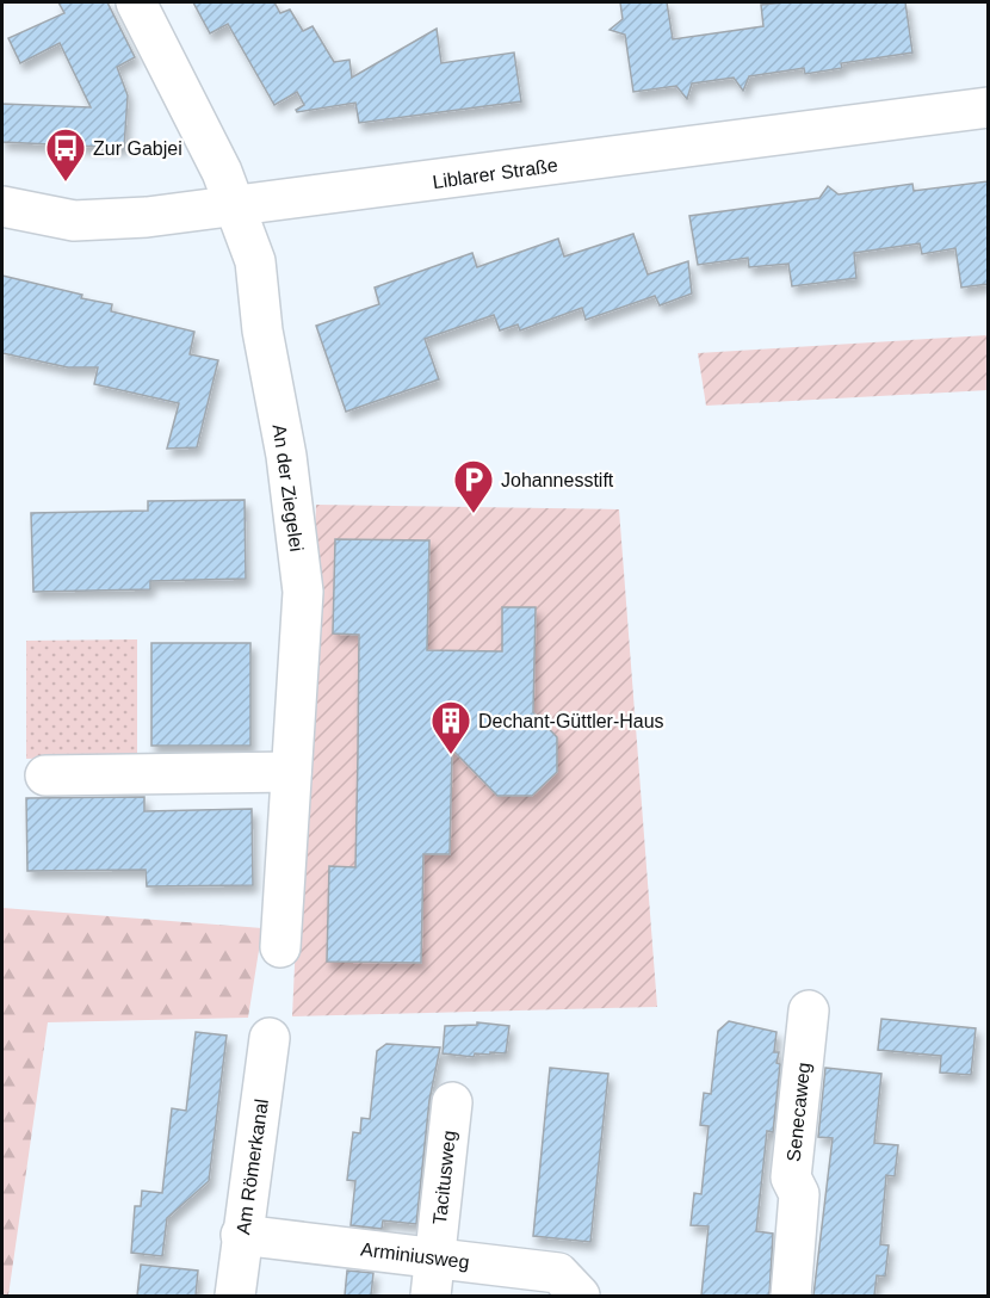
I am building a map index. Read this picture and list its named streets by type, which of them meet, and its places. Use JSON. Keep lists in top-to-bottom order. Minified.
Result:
{"streets":{"street":["Liblarer Straße","An der Ziegelei","Senecaweg","Am Römerkanal","Tacitusweg","Arminiusweg"]},"crossings":[["Liblarer Straße","An der Ziegelei"],["Am Römerkanal","Arminiusweg"],["Tacitusweg","Arminiusweg"]],"places":{"bus stop":["Zur Gabjei"],"parking":["Johannesstift"],"building":["Dechant-Güttler-Haus"]}}
